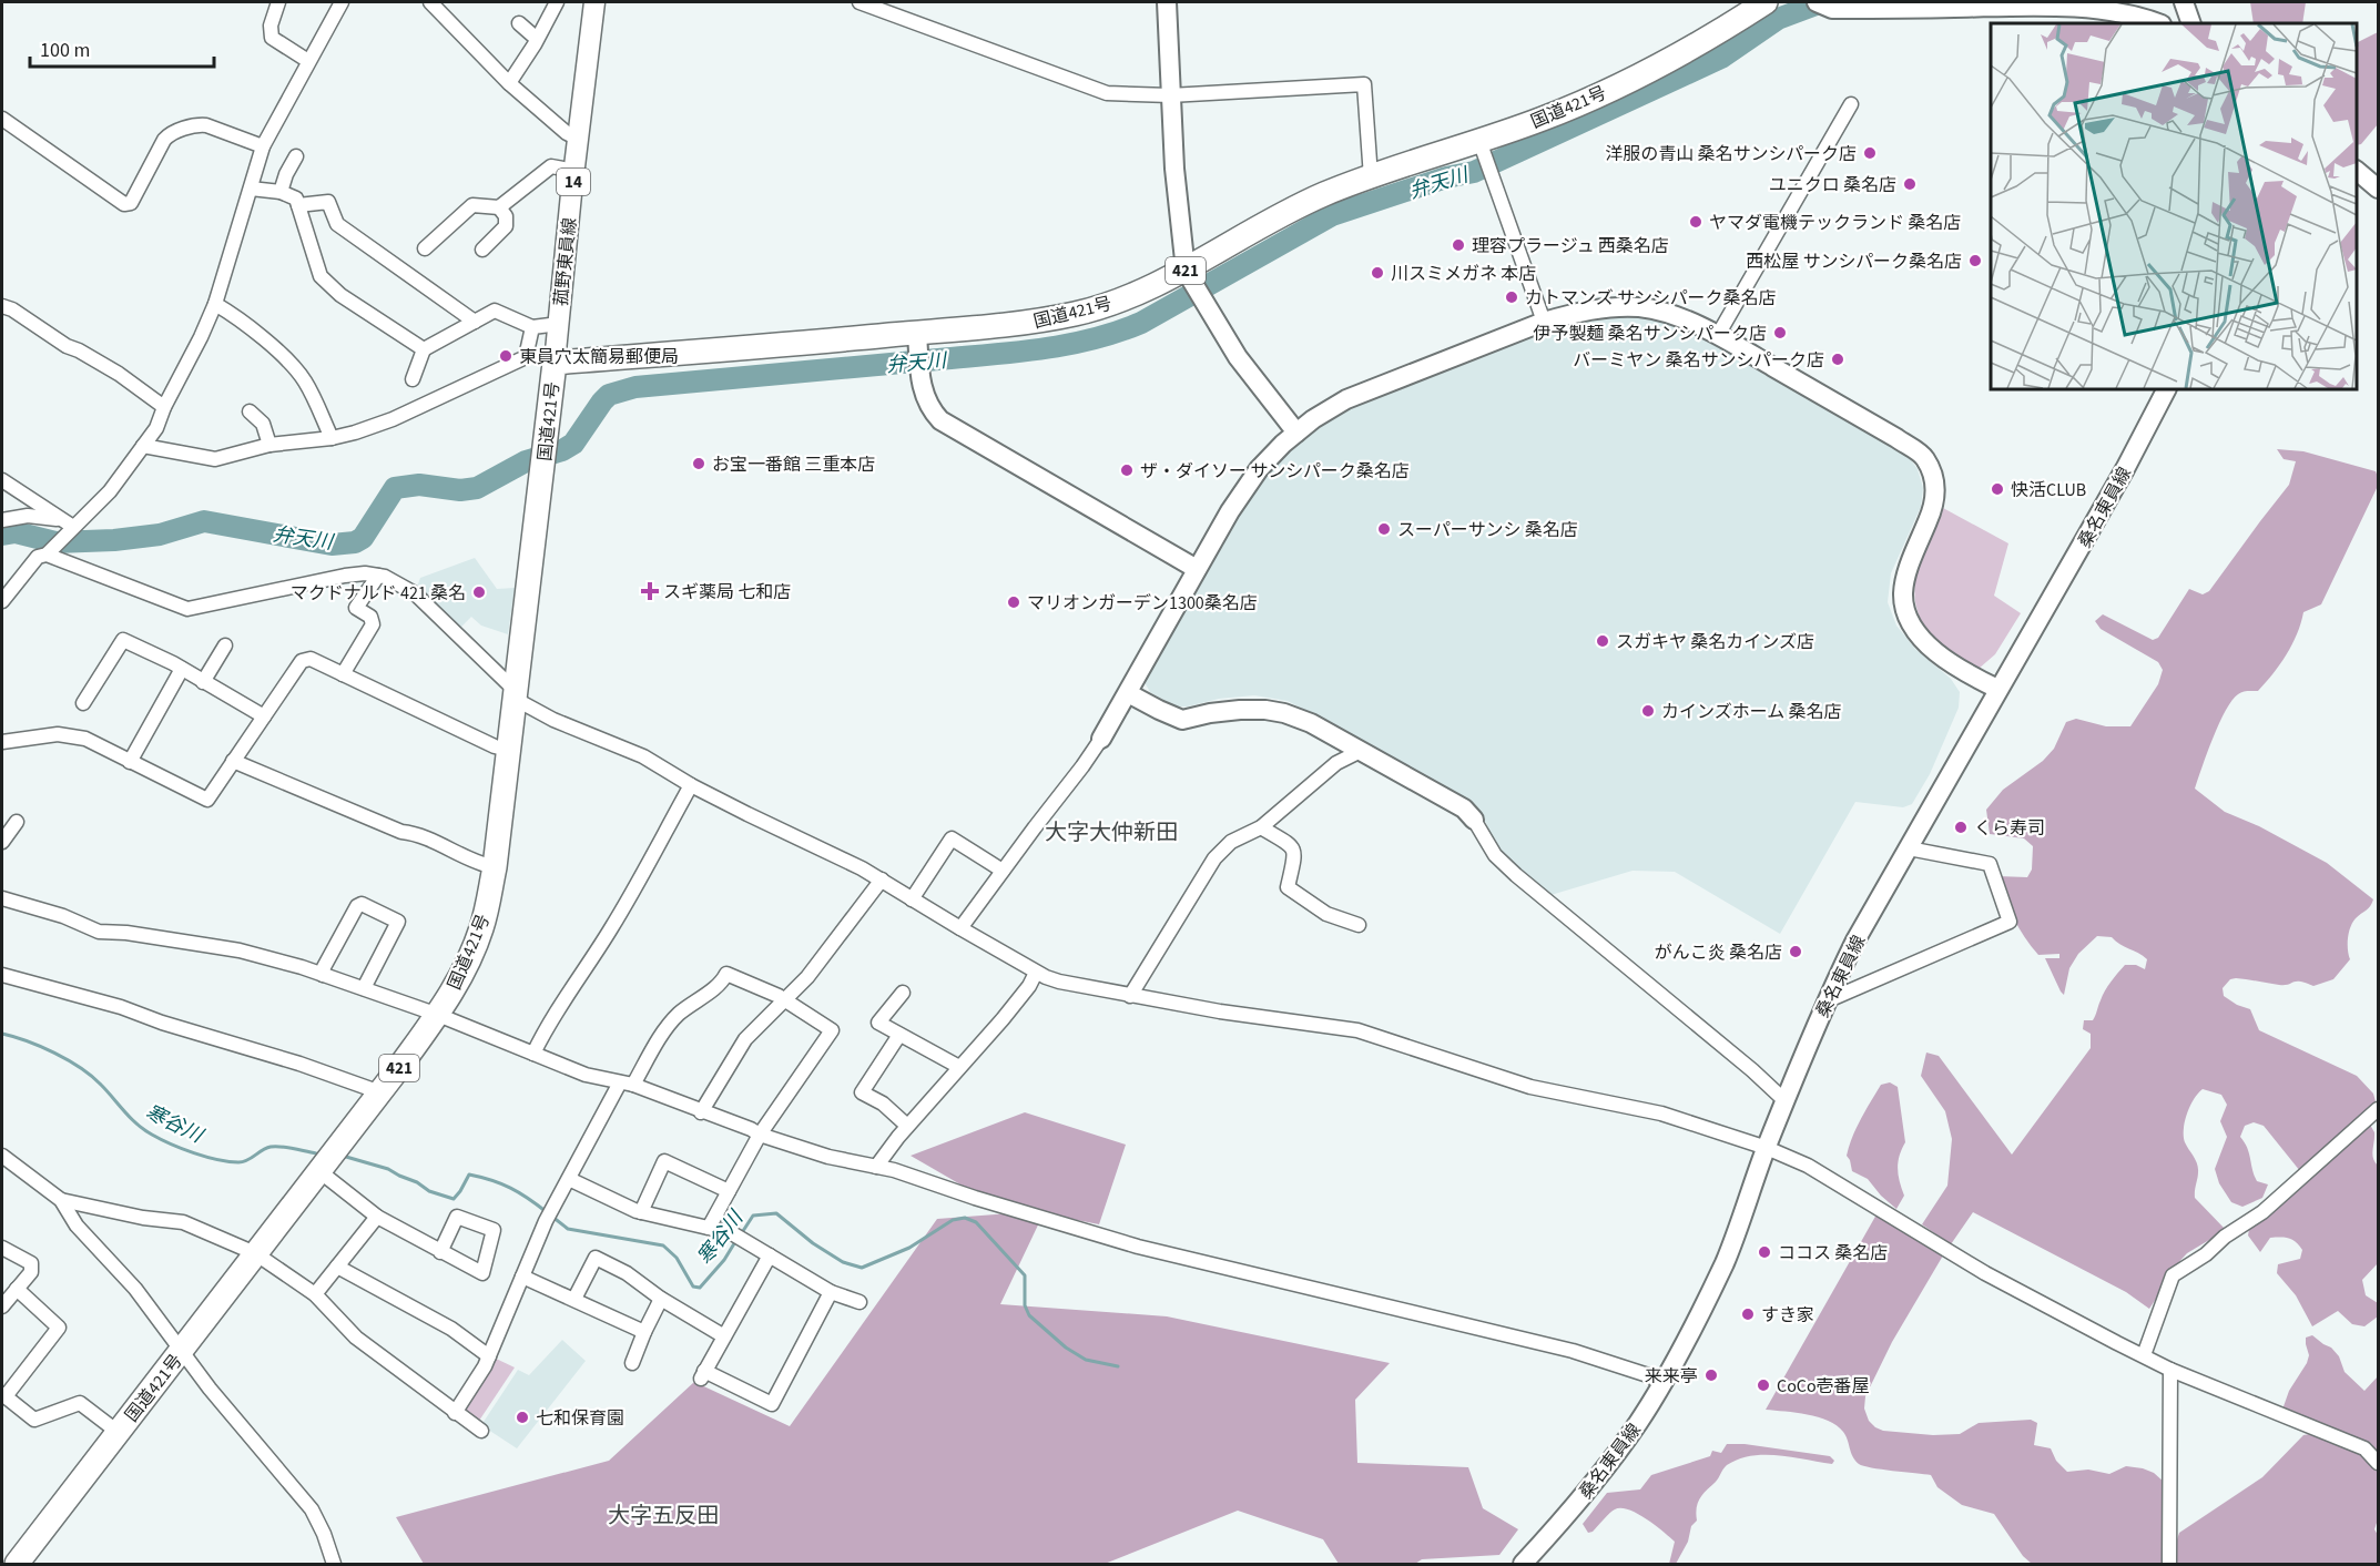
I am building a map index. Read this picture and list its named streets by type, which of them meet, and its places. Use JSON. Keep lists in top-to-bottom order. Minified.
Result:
{"streets":{"highway":["国道421号","421"],"main road":["14","菰野東員線"],"street":["桑名東員線"]},"crossings":[["国道421号","菰野東員線"]],"districts":["大字大仲新田","大字五反田"],"water":["弁天川","寒谷川"],"places":{"other":["洋服の青山 桑名サンシパーク店","ユニクロ 桑名店","ヤマダ電機テックランド 桑名店","理容プラージュ 西桑名店","西松屋 サンシパーク桑名店","川スミメガネ 本店","カトマンズ サンシパーク桑名店","伊予製麺 桑名サンシパーク店","東員穴太簡易郵便局","バーミヤン 桑名サンシパーク店","お宝一番館 三重本店","ザ・ダイソー サンシパーク桑名店","快活CLUB","スーパーサンシ 桑名店","マクドナルド 421 桑名","マリオンガーデン1300桑名店","スガキヤ 桑名カインズ店","カインズホーム 桑名店","くら寿司","がんこ炎 桑名店","ココス 桑名店","すき家","来来亭","CoCo壱番屋","七和保育園"],"health":["スギ薬局 七和店"]},"scale_bar":"100 m"}
